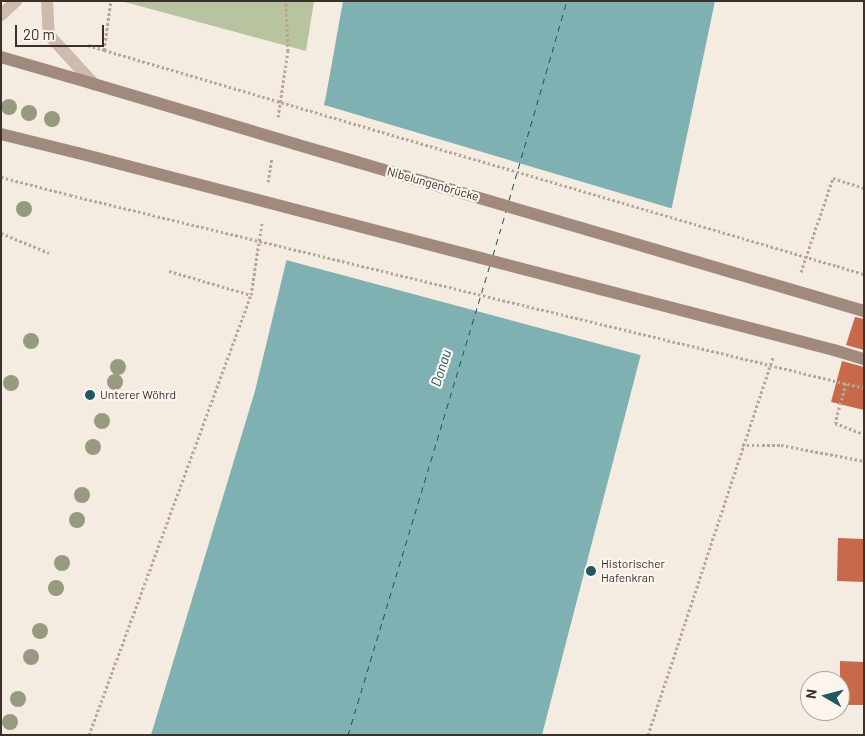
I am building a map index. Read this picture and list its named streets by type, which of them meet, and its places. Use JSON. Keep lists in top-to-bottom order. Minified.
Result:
{"streets":{"main road":["Nibelungenbrücke"]},"water":["Donau"],"places":["Unterer Wöhrd","Historischer Hafenkran"],"scale_bar":"20 m","north":"left"}
